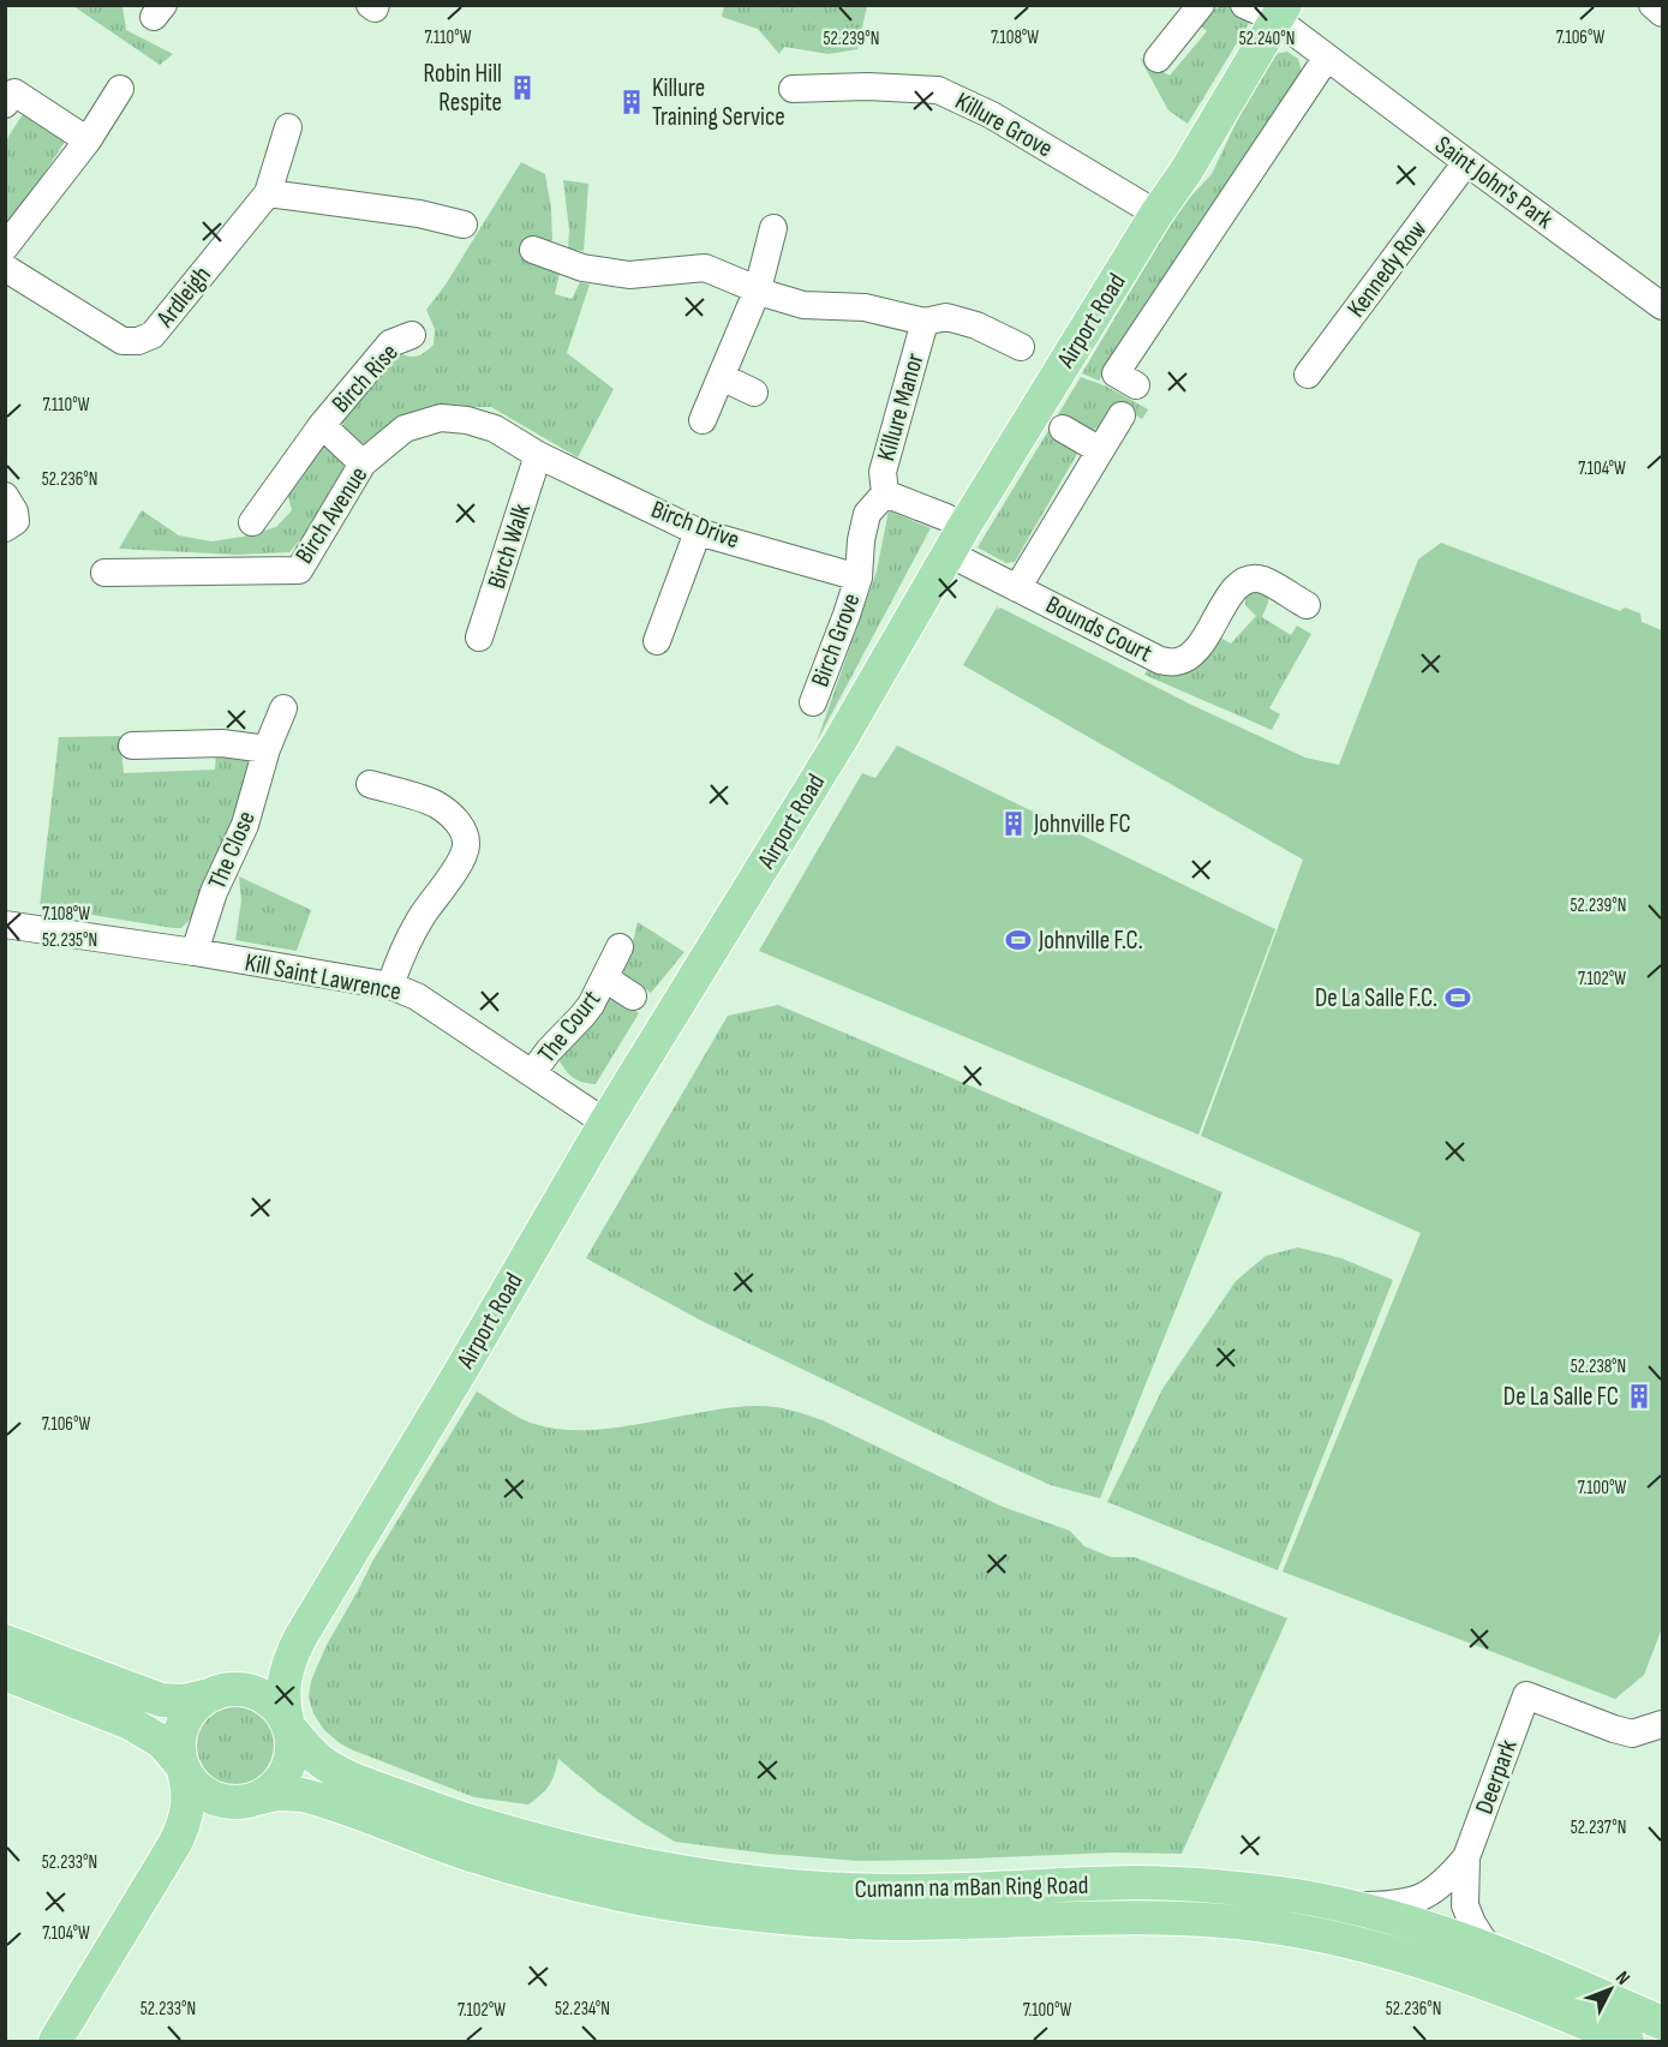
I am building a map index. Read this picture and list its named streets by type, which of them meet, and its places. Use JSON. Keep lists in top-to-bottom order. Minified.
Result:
{"streets":{"main road":["Airport Road","Cumann na mBan Ring Road"],"street":["Killure Grove","Saint John's Park","Kennedy Row","Ardleigh","Birch Rise","Killure Manor","Birch Avenue","Birch Drive","Birch Walk","Bounds Court","Birch Grove","The Close","Kill Saint Lawrence","The Court","Deerpark"]},"crossings":[["Killure Grove","Airport Road"],["Saint John's Park","Kennedy Row"],["Saint John's Park","Airport Road"],["Airport Road","Killure Manor"],["Airport Road","Bounds Court"],["Airport Road","Kill Saint Lawrence"],["Airport Road","Cumann na mBan Ring Road"],["Birch Rise","Birch Avenue"],["Killure Manor","Bounds Court"],["Killure Manor","Birch Grove"],["Birch Avenue","Birch Drive"],["Birch Avenue","Birch Walk"],["Birch Drive","Birch Walk"],["Birch Drive","Birch Grove"],["The Close","Kill Saint Lawrence"],["Kill Saint Lawrence","The Court"],["Deerpark","Cumann na mBan Ring Road"]],"places":{"building":["Robin Hill Respite","Killure Training Service","Johnville FC","De La Salle FC"],"sports":["Johnville F.C.","De La Salle F.C."]},"north":"top right","coordinates":["7.108°W","7.110°W","7.106°W","52.239°N","52.240°N","7.104°W","52.236°N","52.235°N","7.102°W","52.238°N","7.100°W","52.237°N","52.233°N","52.234°N"]}
